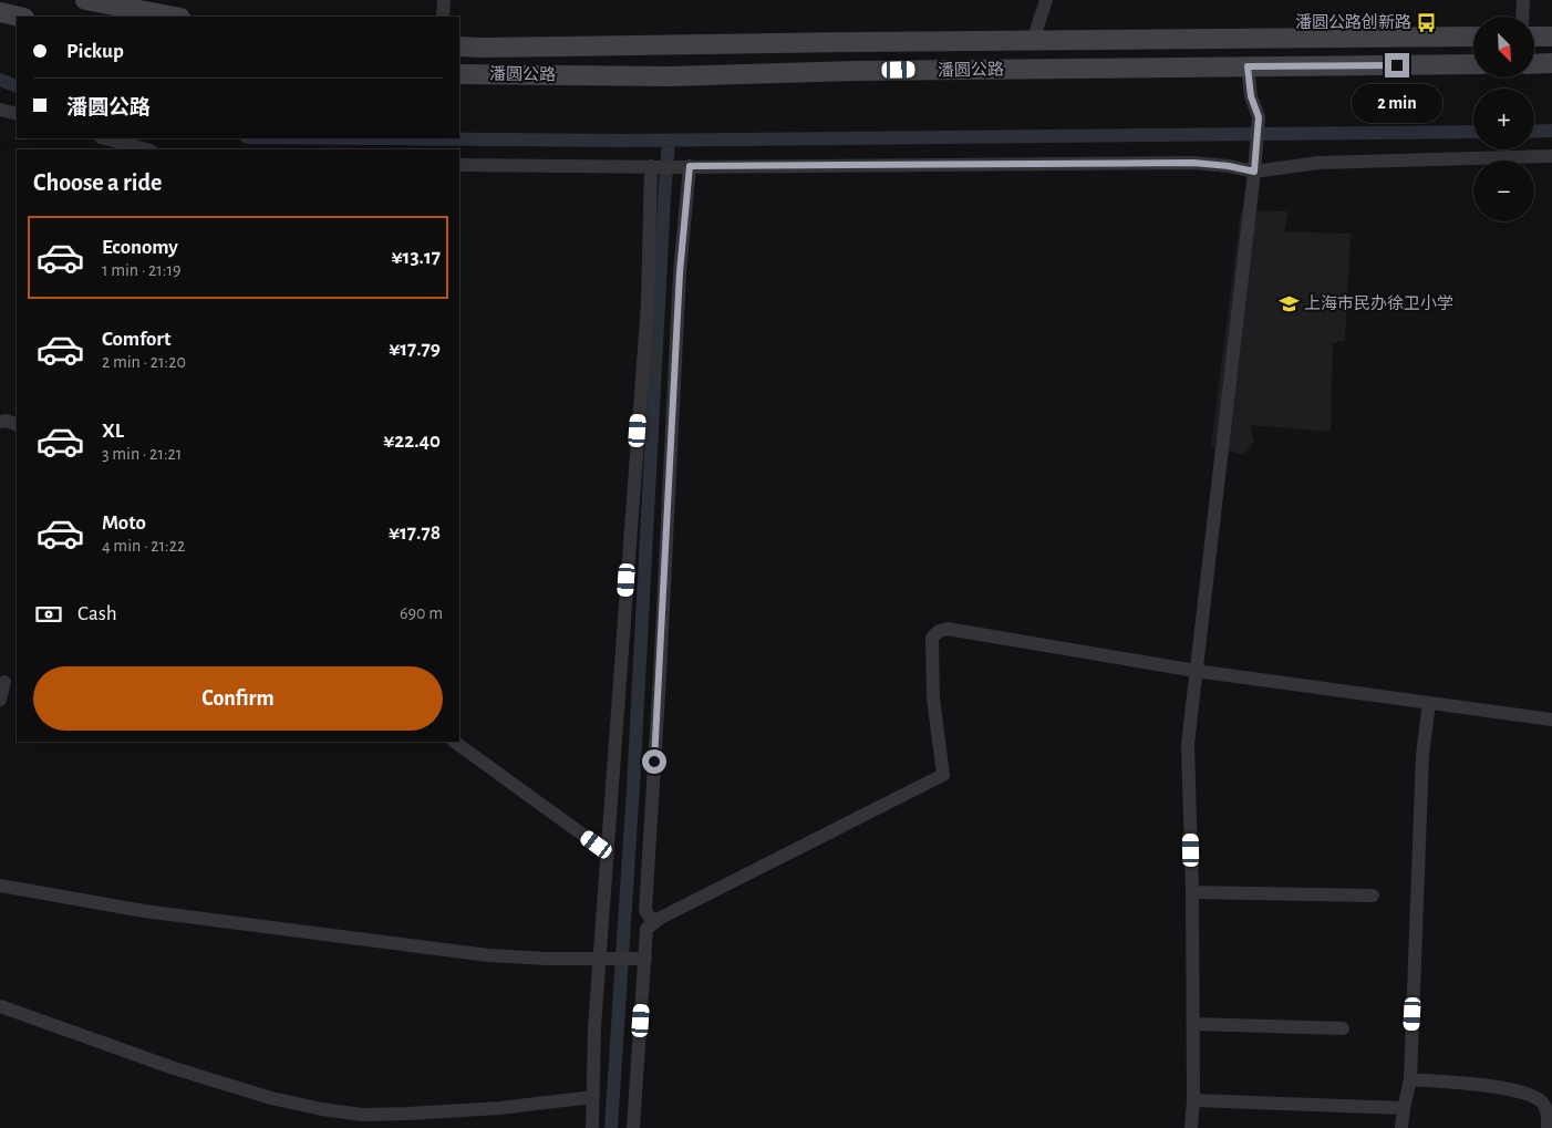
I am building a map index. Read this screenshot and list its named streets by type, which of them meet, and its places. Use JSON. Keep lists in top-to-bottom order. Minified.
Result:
{"streets":{"main road":["潘圆公路"]},"places":{"bus stop":["潘圆公路创新路"],"school or university":["上海市民办徐卫小学"]},"north":"bottom right","page":{"map_buttons":["+","−"],"banner":["Pickup","潘圆公路"],"bubble":"2 min","heading":"Choose a ride","list":[{"name":"Economy","note":"1 min · 21:19","value":"¥13.17"},{"name":"Comfort","note":"2 min · 21:20","value":"¥17.79"},{"name":"XL","note":"3 min · 21:21","value":"¥22.40"},{"name":"Moto","note":"4 min · 21:22","value":"¥17.78"}],"pay":["Cash","690 m"],"buttons":"Confirm"}}
